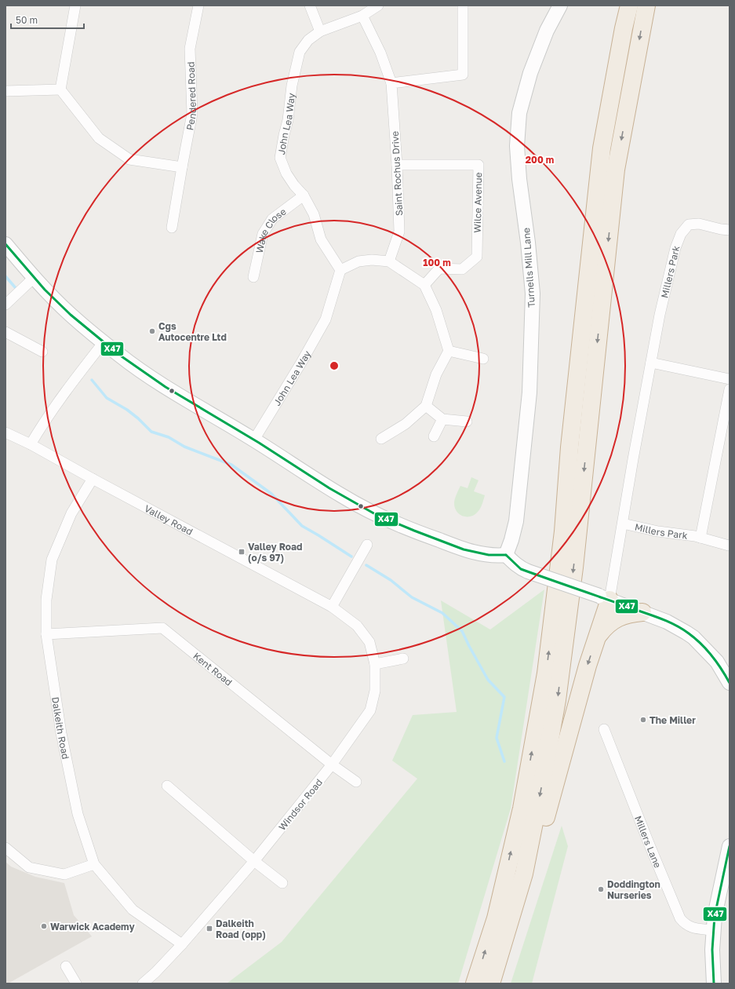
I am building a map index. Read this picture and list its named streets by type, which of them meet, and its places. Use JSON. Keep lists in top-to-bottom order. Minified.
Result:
{"streets":{"main road":["Turnells Mill Lane"],"street":["Pendered Road","John Lea Way","Saint Rochus Drive","Wilce Avenue","Wake Close","Millers Park","Valley Road","Kent Road","Dalkeith Road","Windsor Road","Millers Lane"]},"crossings":[["John Lea Way","Saint Rochus Drive"],["John Lea Way","Wake Close"],["Saint Rochus Drive","Wilce Avenue"],["Valley Road","Dalkeith Road"],["Valley Road","Windsor Road"],["Kent Road","Dalkeith Road"],["Kent Road","Windsor Road"],["Dalkeith Road","Windsor Road"]],"places":{"other":["Cgs Autocentre Ltd","The Miller","Doddington Nurseries","Warwick Academy"],"transit":["Valley Road (o/s 97)","Dalkeith Road (opp)"]},"lines":["transit line X47"],"scale_bar":"50 m","rings":["200 m","100 m"]}
